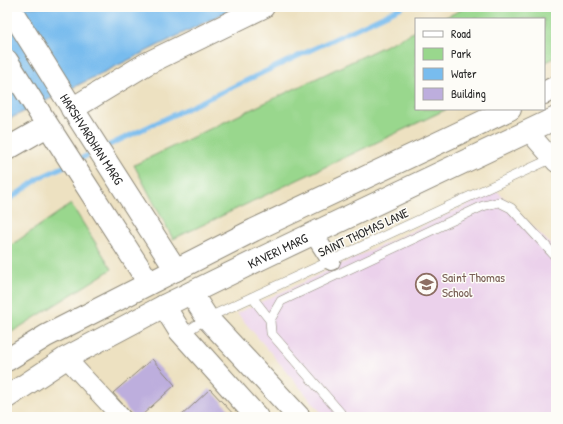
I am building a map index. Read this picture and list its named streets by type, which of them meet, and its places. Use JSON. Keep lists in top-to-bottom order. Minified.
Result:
{"streets":{"street":["HARSHVARDHAN MARG","KAVERI MARG"],"lane":["SAINT THOMAS LANE"]},"places":{"school or university":["Saint Thomas School"]},"legend":["Road","Park","Water","Building"]}
